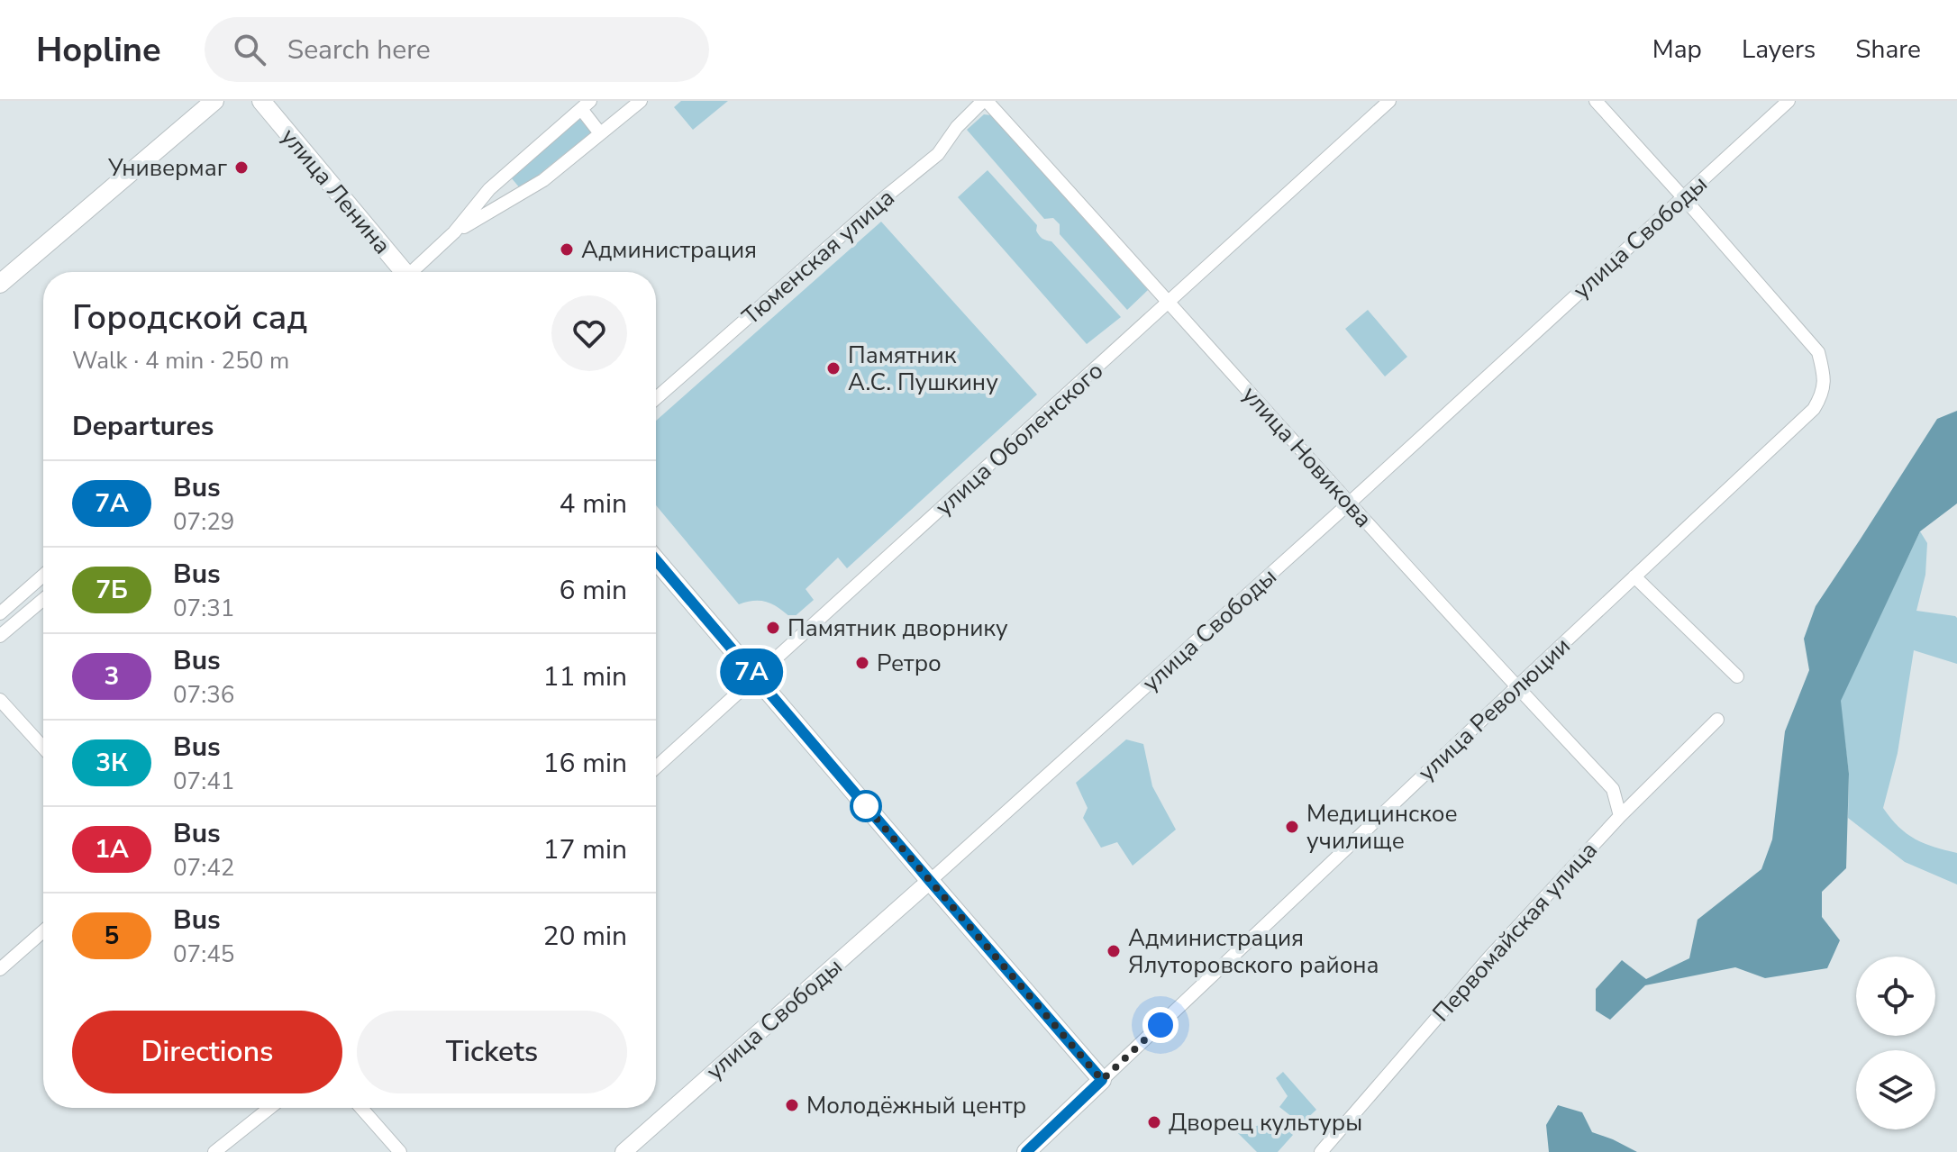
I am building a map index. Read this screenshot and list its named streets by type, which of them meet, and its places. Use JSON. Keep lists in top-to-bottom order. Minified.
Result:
{"streets":{"main road":["улица Ленина","улица Революции"],"street":["улица Свободы","Тюменская улица","улица Оболенского","улица Новикова","Первомайская улица"]},"crossings":[["улица Свободы","улица Новикова"],["улица Свободы","улица Революции"],["Тюменская улица","улица Новикова"],["улица Оболенского","улица Новикова"],["улица Новикова","улица Революции"],["улица Новикова","Первомайская улица"]],"places":["Универмаг","Администрация","Памятник А.С. Пушкину","Памятник дворнику","Ретро","Медицинское училище","Администрация Ялуторовского района","Молодёжный центр","Дворец культуры"],"lines":["bus line 7А"],"page":{"header":"Hopline","search":"Search here","nav":["Map","Layers","Share"],"on_map":"7А","heading":[["Городской сад","Walk · 4 min · 250 m"],"Departures"],"list":[{"mark":"7А","name":"Bus","note":"07:29","value":"4 min"},{"mark":"7Б","name":"Bus","note":"07:31","value":"6 min"},{"mark":"3","name":"Bus","note":"07:36","value":"11 min"},{"mark":"3К","name":"Bus","note":"07:41","value":"16 min"},{"mark":"1А","name":"Bus","note":"07:42","value":"17 min"},{"mark":"5","name":"Bus","note":"07:45","value":"20 min"}],"buttons":["Directions","Tickets"]}}
